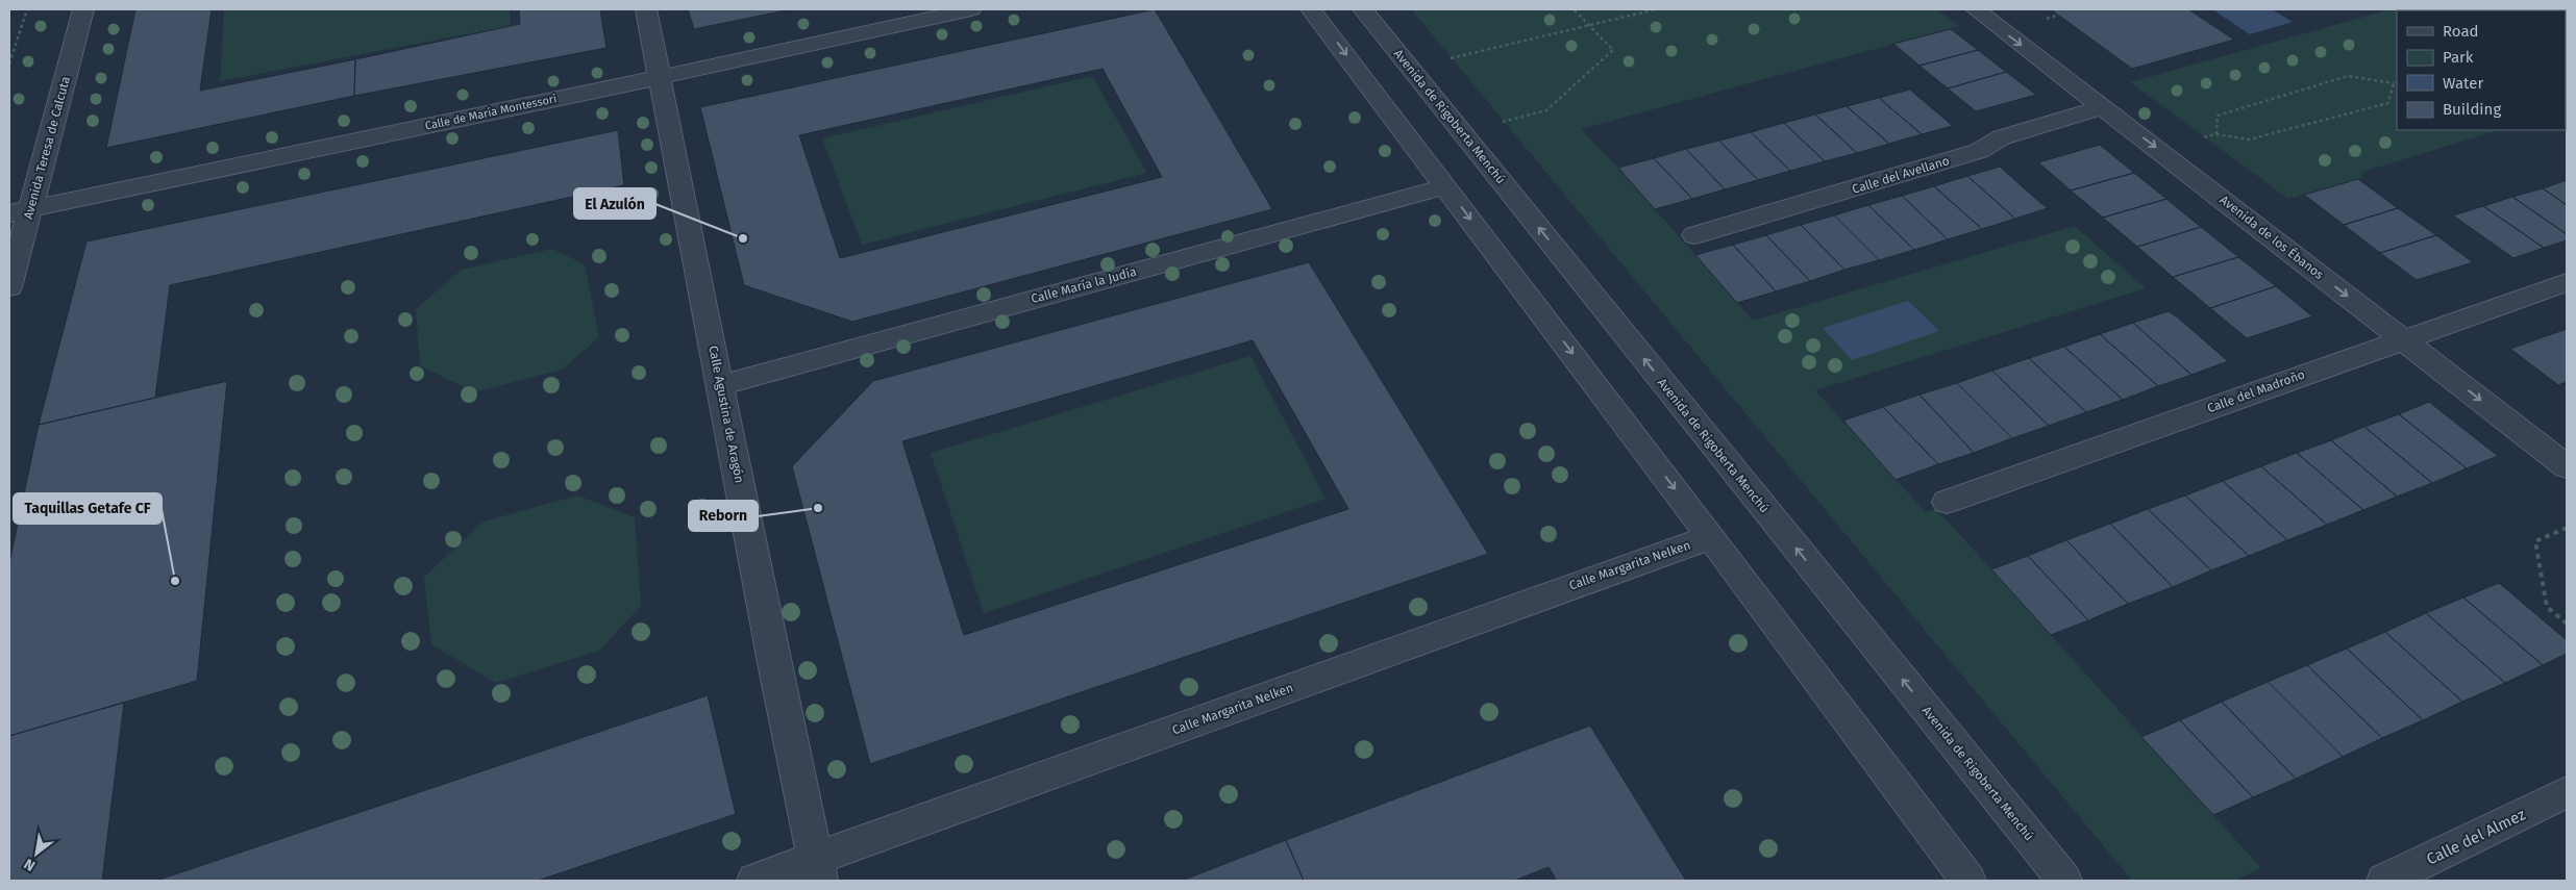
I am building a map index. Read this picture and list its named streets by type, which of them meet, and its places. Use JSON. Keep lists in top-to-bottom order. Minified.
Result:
{"streets":{"street":["Calle de María Montessori","Avenida de Rigoberta Menchú","Avenida Teresa de Calcuta","Calle del Avellano","Avenida de los Ébanos","Calle María la Judía","Calle del Madroño","Calle Agustina de Aragón","Calle Margarita Nelken","Calle del Almez"]},"crossings":[["Calle de María Montessori","Avenida Teresa de Calcuta"],["Calle de María Montessori","Calle Agustina de Aragón"],["Calle del Avellano","Avenida de los Ébanos"],["Avenida de los Ébanos","Calle del Madroño"],["Calle María la Judía","Calle Agustina de Aragón"],["Calle Agustina de Aragón","Calle Margarita Nelken"]],"one_way":["Avenida de los Ébanos"],"places":["El Azulón","Reborn","Taquillas Getafe CF"],"legend":["Road","Park","Water","Building"],"north":"bottom left"}
